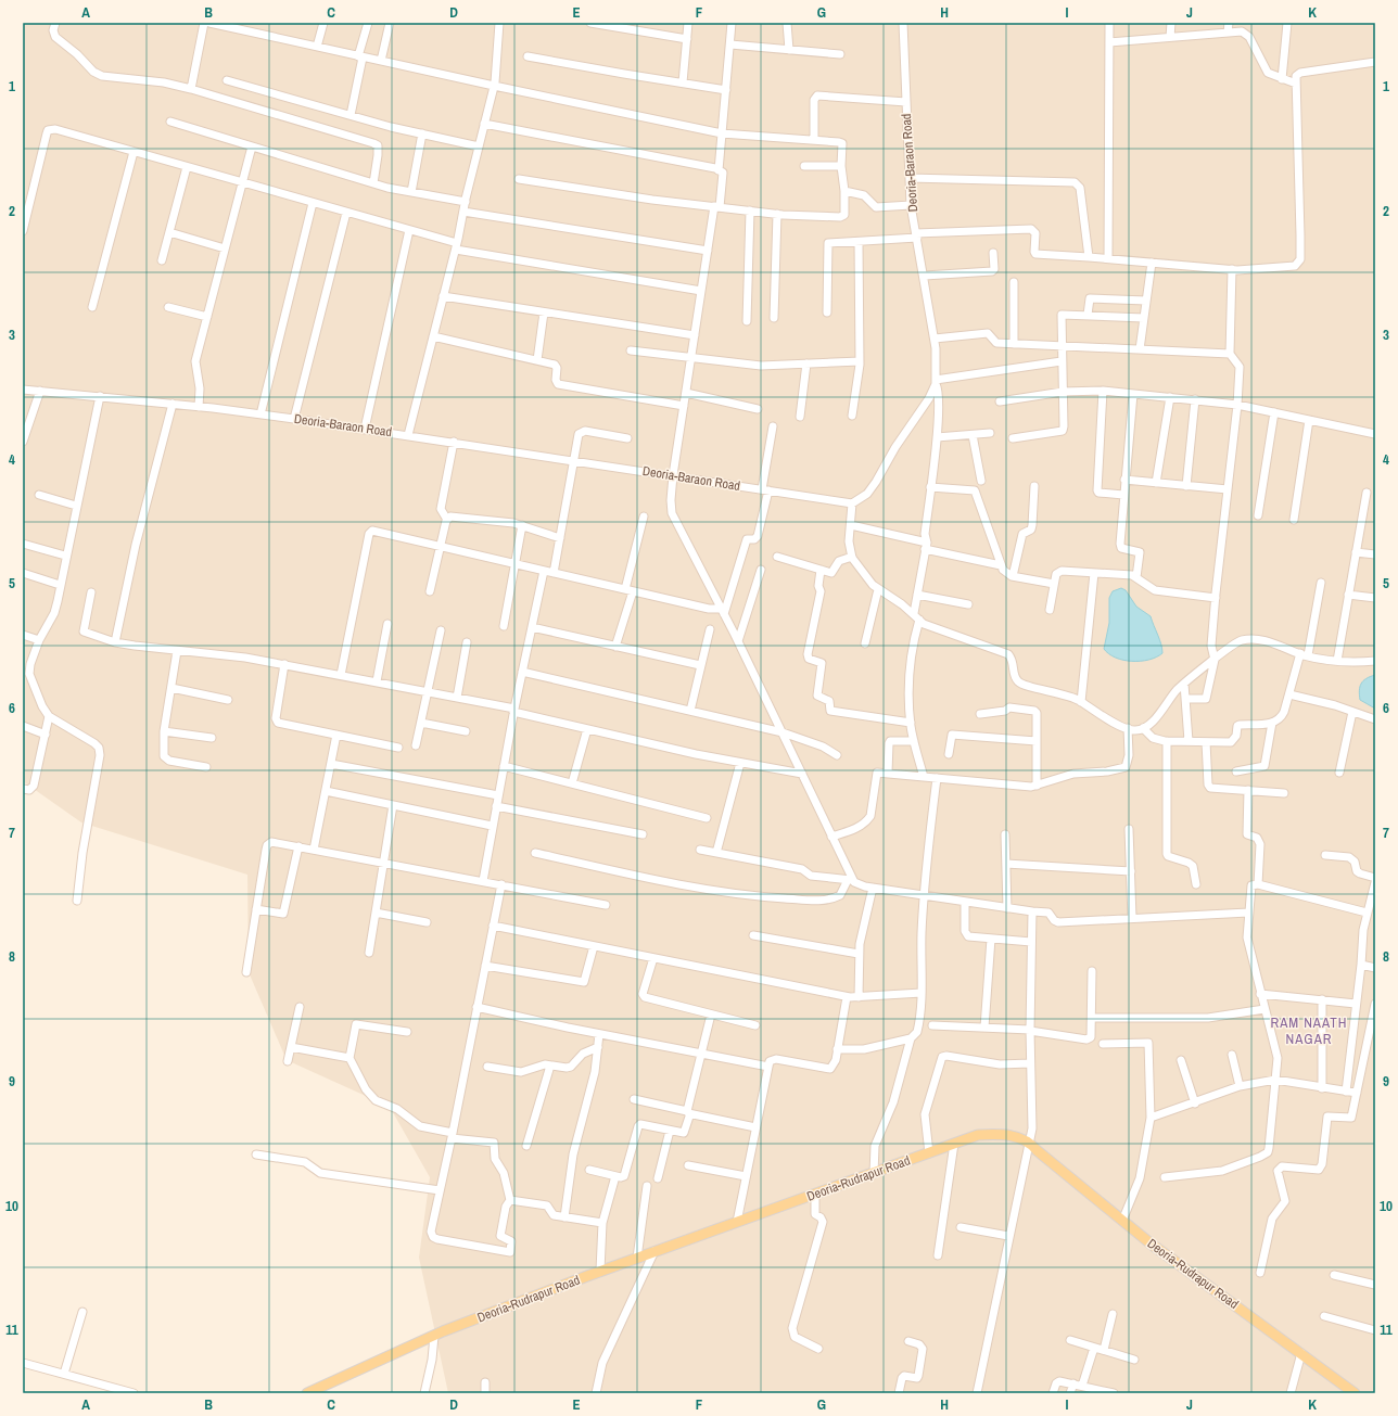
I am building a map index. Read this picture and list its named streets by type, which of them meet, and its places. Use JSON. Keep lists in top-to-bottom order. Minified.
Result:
{"streets":{"main road":["Deoria-Rudrapur Road"],"street":["Deoria-Baraon Road"]},"districts":["RAM NAATH NAGAR"],"grid":{"columns":["A","B","C","D","E","F","G","H","I","J","K"],"rows":["1","2","3","4","5","6","7","8","9","10","11"]}}
